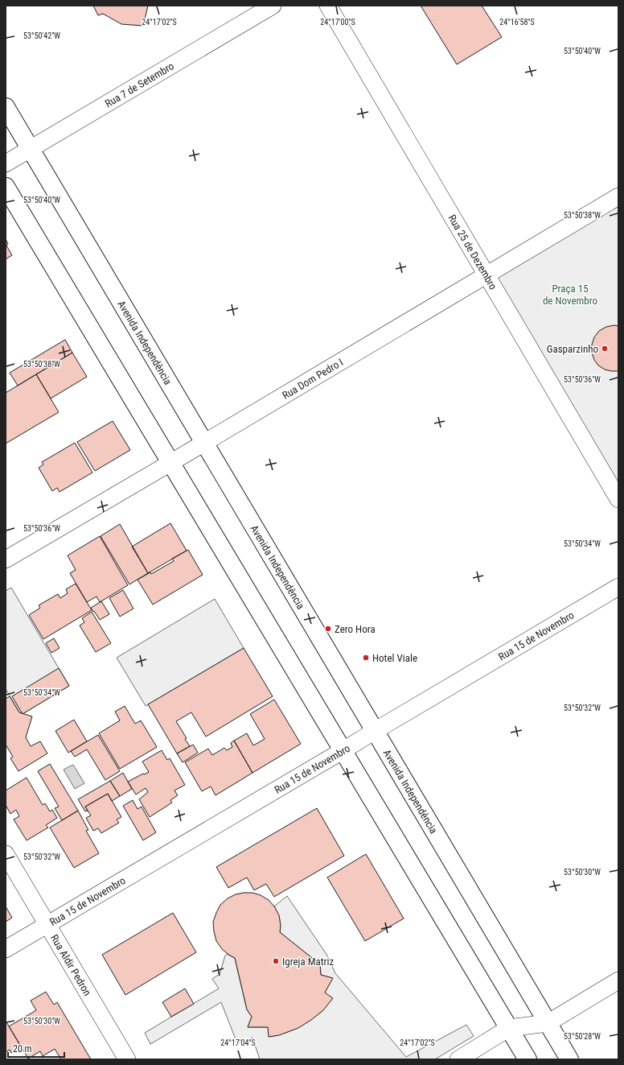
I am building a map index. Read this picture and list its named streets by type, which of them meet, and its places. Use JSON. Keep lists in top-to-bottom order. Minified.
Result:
{"streets":{"main road":["Avenida Independência"],"street":["Rua 7 de Setembro","Rua 25 de Dezembro","Rua Dom Pedro I","Rua 15 de Novembro","Rua Aldir Pedron"]},"crossings":[["Rua 7 de Setembro","Avenida Independência"],["Rua 25 de Dezembro","Rua Dom Pedro I"],["Avenida Independência","Rua Dom Pedro I"],["Avenida Independência","Rua 15 de Novembro"],["Rua 15 de Novembro","Rua Aldir Pedron"]],"parks":["Praça 15 de Novembro"],"places":["Gasparzinho","Zero Hora","Hotel Viale","Igreja Matriz"],"scale_bar":"20 m","coordinates":["24°17'02\"S","24°17'00\"S","24°16'58\"S","53°50'42\"W","53°50'40\"W","53°50'38\"W","53°50'36\"W","53°50'34\"W","53°50'32\"W","53°50'30\"W","53°50'28\"W","24°17'04\"S"]}
